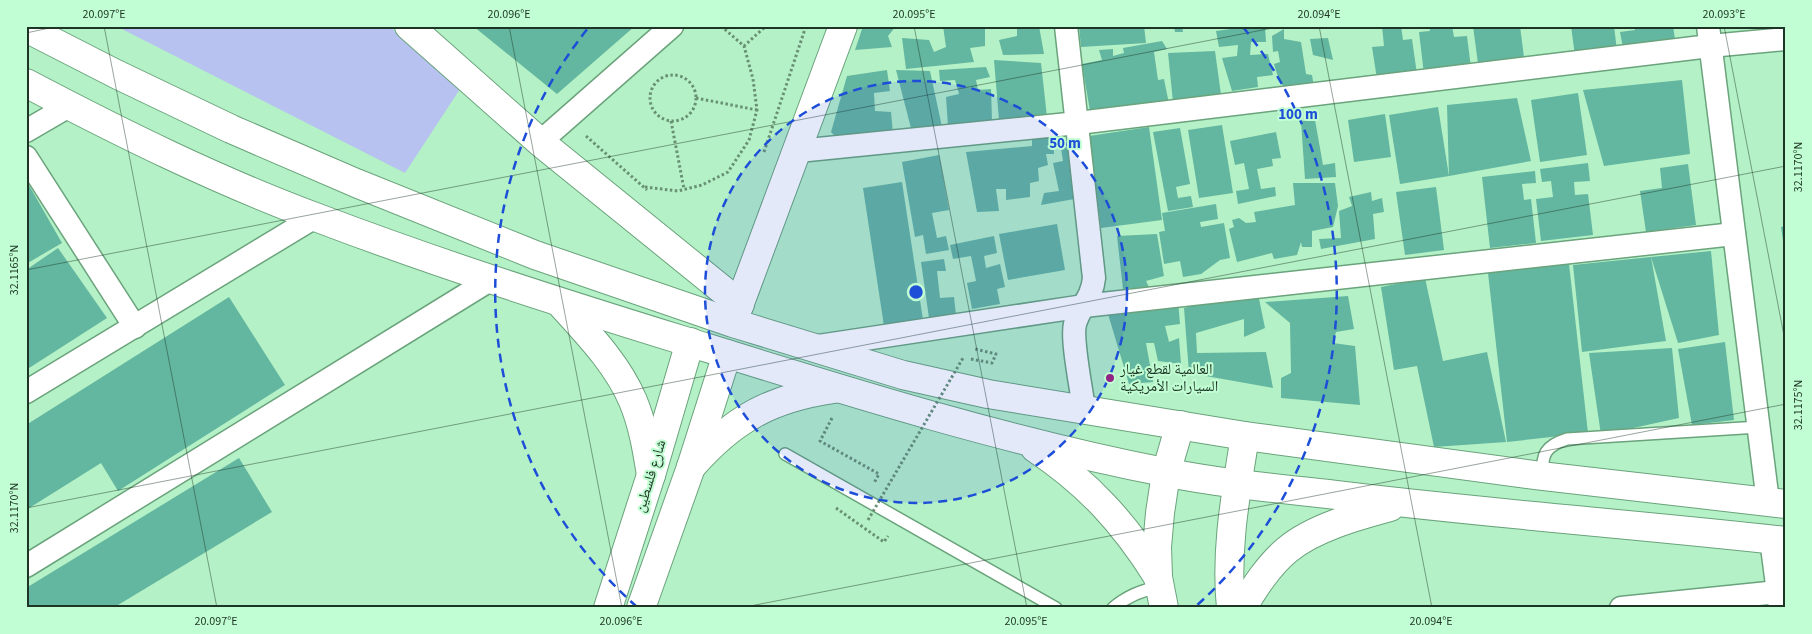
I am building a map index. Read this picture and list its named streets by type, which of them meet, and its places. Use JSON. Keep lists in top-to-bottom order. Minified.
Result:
{"streets":{"main road":["شارع فلسطين"]},"places":["العالمية لقطع غيار السيارات الأمريكية"],"coordinates":["20.097°E","20.096°E","20.095°E","20.094°E","20.093°E","32.1170°N","32.1165°N","32.1175°N"],"rings":["100 m","50 m"]}
